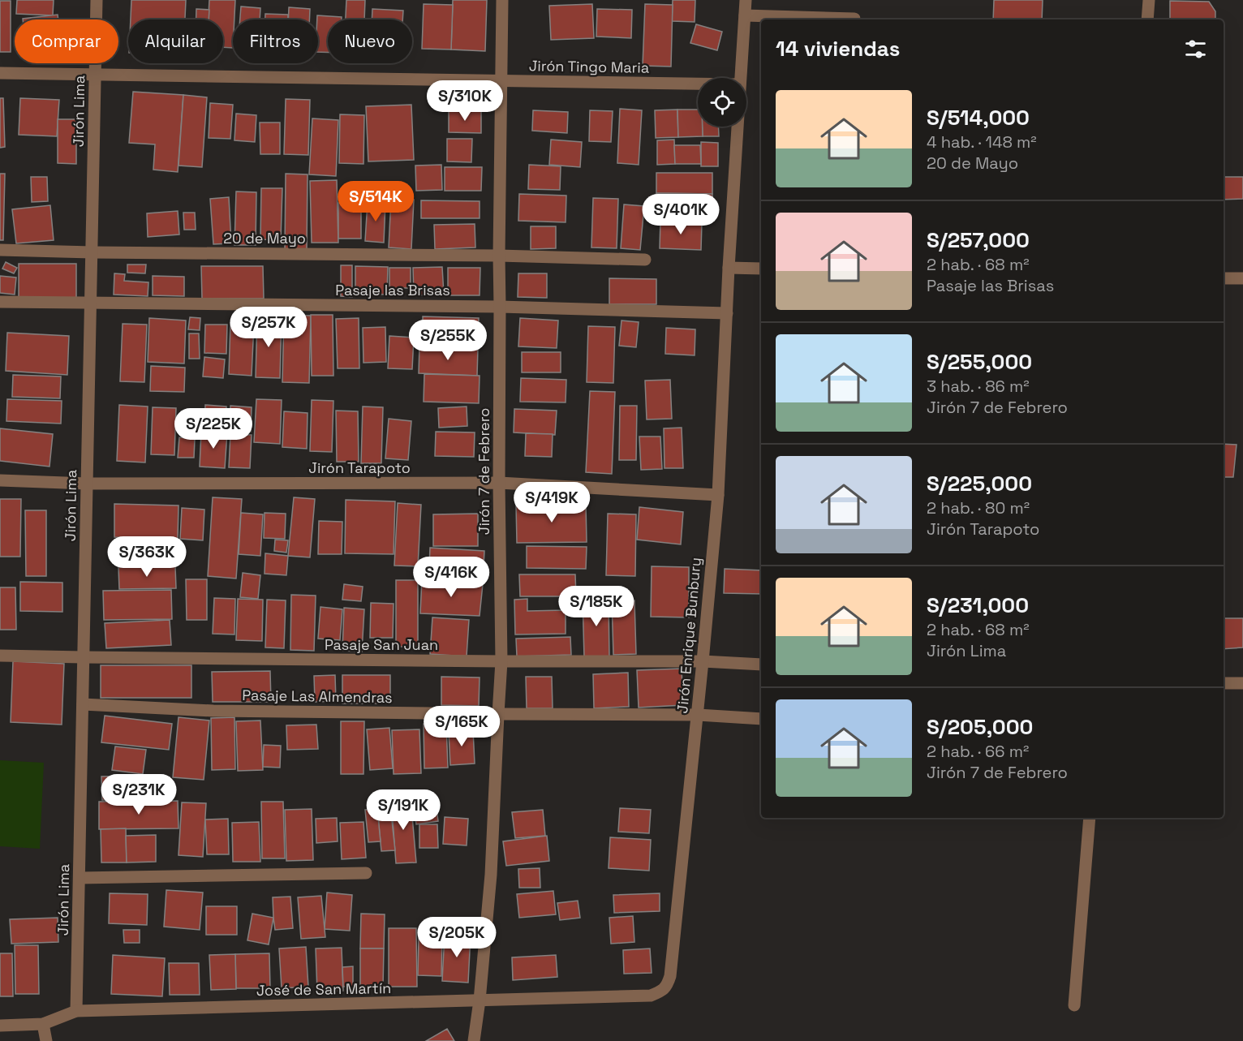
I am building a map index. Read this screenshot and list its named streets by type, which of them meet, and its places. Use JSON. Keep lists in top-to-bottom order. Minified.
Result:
{"streets":{"street":["Jirón Tingo Maria","Jirón Lima","20 de Mayo","Pasaje las Brisas","Jirón Tarapoto","Jirón 7 de Febrero","Jirón Enrique Bunbury","Pasaje San Juan","Pasaje Las Almendras","José de San Martín"]},"crossings":[["Jirón Tingo Maria","Jirón Lima"],["Jirón Tingo Maria","Jirón 7 de Febrero"],["Jirón Lima","20 de Mayo"],["Jirón Lima","Pasaje las Brisas"],["Jirón Lima","Jirón Tarapoto"],["Jirón Lima","Pasaje San Juan"],["Jirón Lima","Pasaje Las Almendras"],["Jirón Lima","José de San Martín"],["20 de Mayo","Jirón 7 de Febrero"],["Pasaje las Brisas","Jirón 7 de Febrero"],["Pasaje las Brisas","Jirón Enrique Bunbury"],["Jirón Tarapoto","Jirón 7 de Febrero"],["Jirón Tarapoto","Jirón Enrique Bunbury"],["Jirón 7 de Febrero","Pasaje San Juan"],["Jirón 7 de Febrero","Pasaje Las Almendras"],["Jirón 7 de Febrero","José de San Martín"],["Jirón Enrique Bunbury","Pasaje San Juan"],["Jirón Enrique Bunbury","Pasaje Las Almendras"],["Jirón Enrique Bunbury","José de San Martín"]],"page":{"chip":["Comprar","Alquilar","Filtros","Nuevo"],"heading":"14 viviendas","list":[{"name":"S/514,000","note":"4 hab. · 148 m² · 20 de Mayo"},{"name":"S/257,000","note":"2 hab. · 68 m² · Pasaje las Brisas"},{"name":"S/255,000","note":"3 hab. · 86 m² · Jirón 7 de Febrero"},{"name":"S/225,000","note":"2 hab. · 80 m² · Jirón Tarapoto"},{"name":"S/231,000","note":"2 hab. · 68 m² · Jirón Lima"},{"name":"S/205,000","note":"2 hab. · 66 m² · Jirón 7 de Febrero"}],"price":["S/310K","S/514K","S/401K","S/257K","S/255K","S/225K","S/419K","S/363K","S/416K","S/185K","S/165K","S/231K","S/191K","S/205K"]}}
